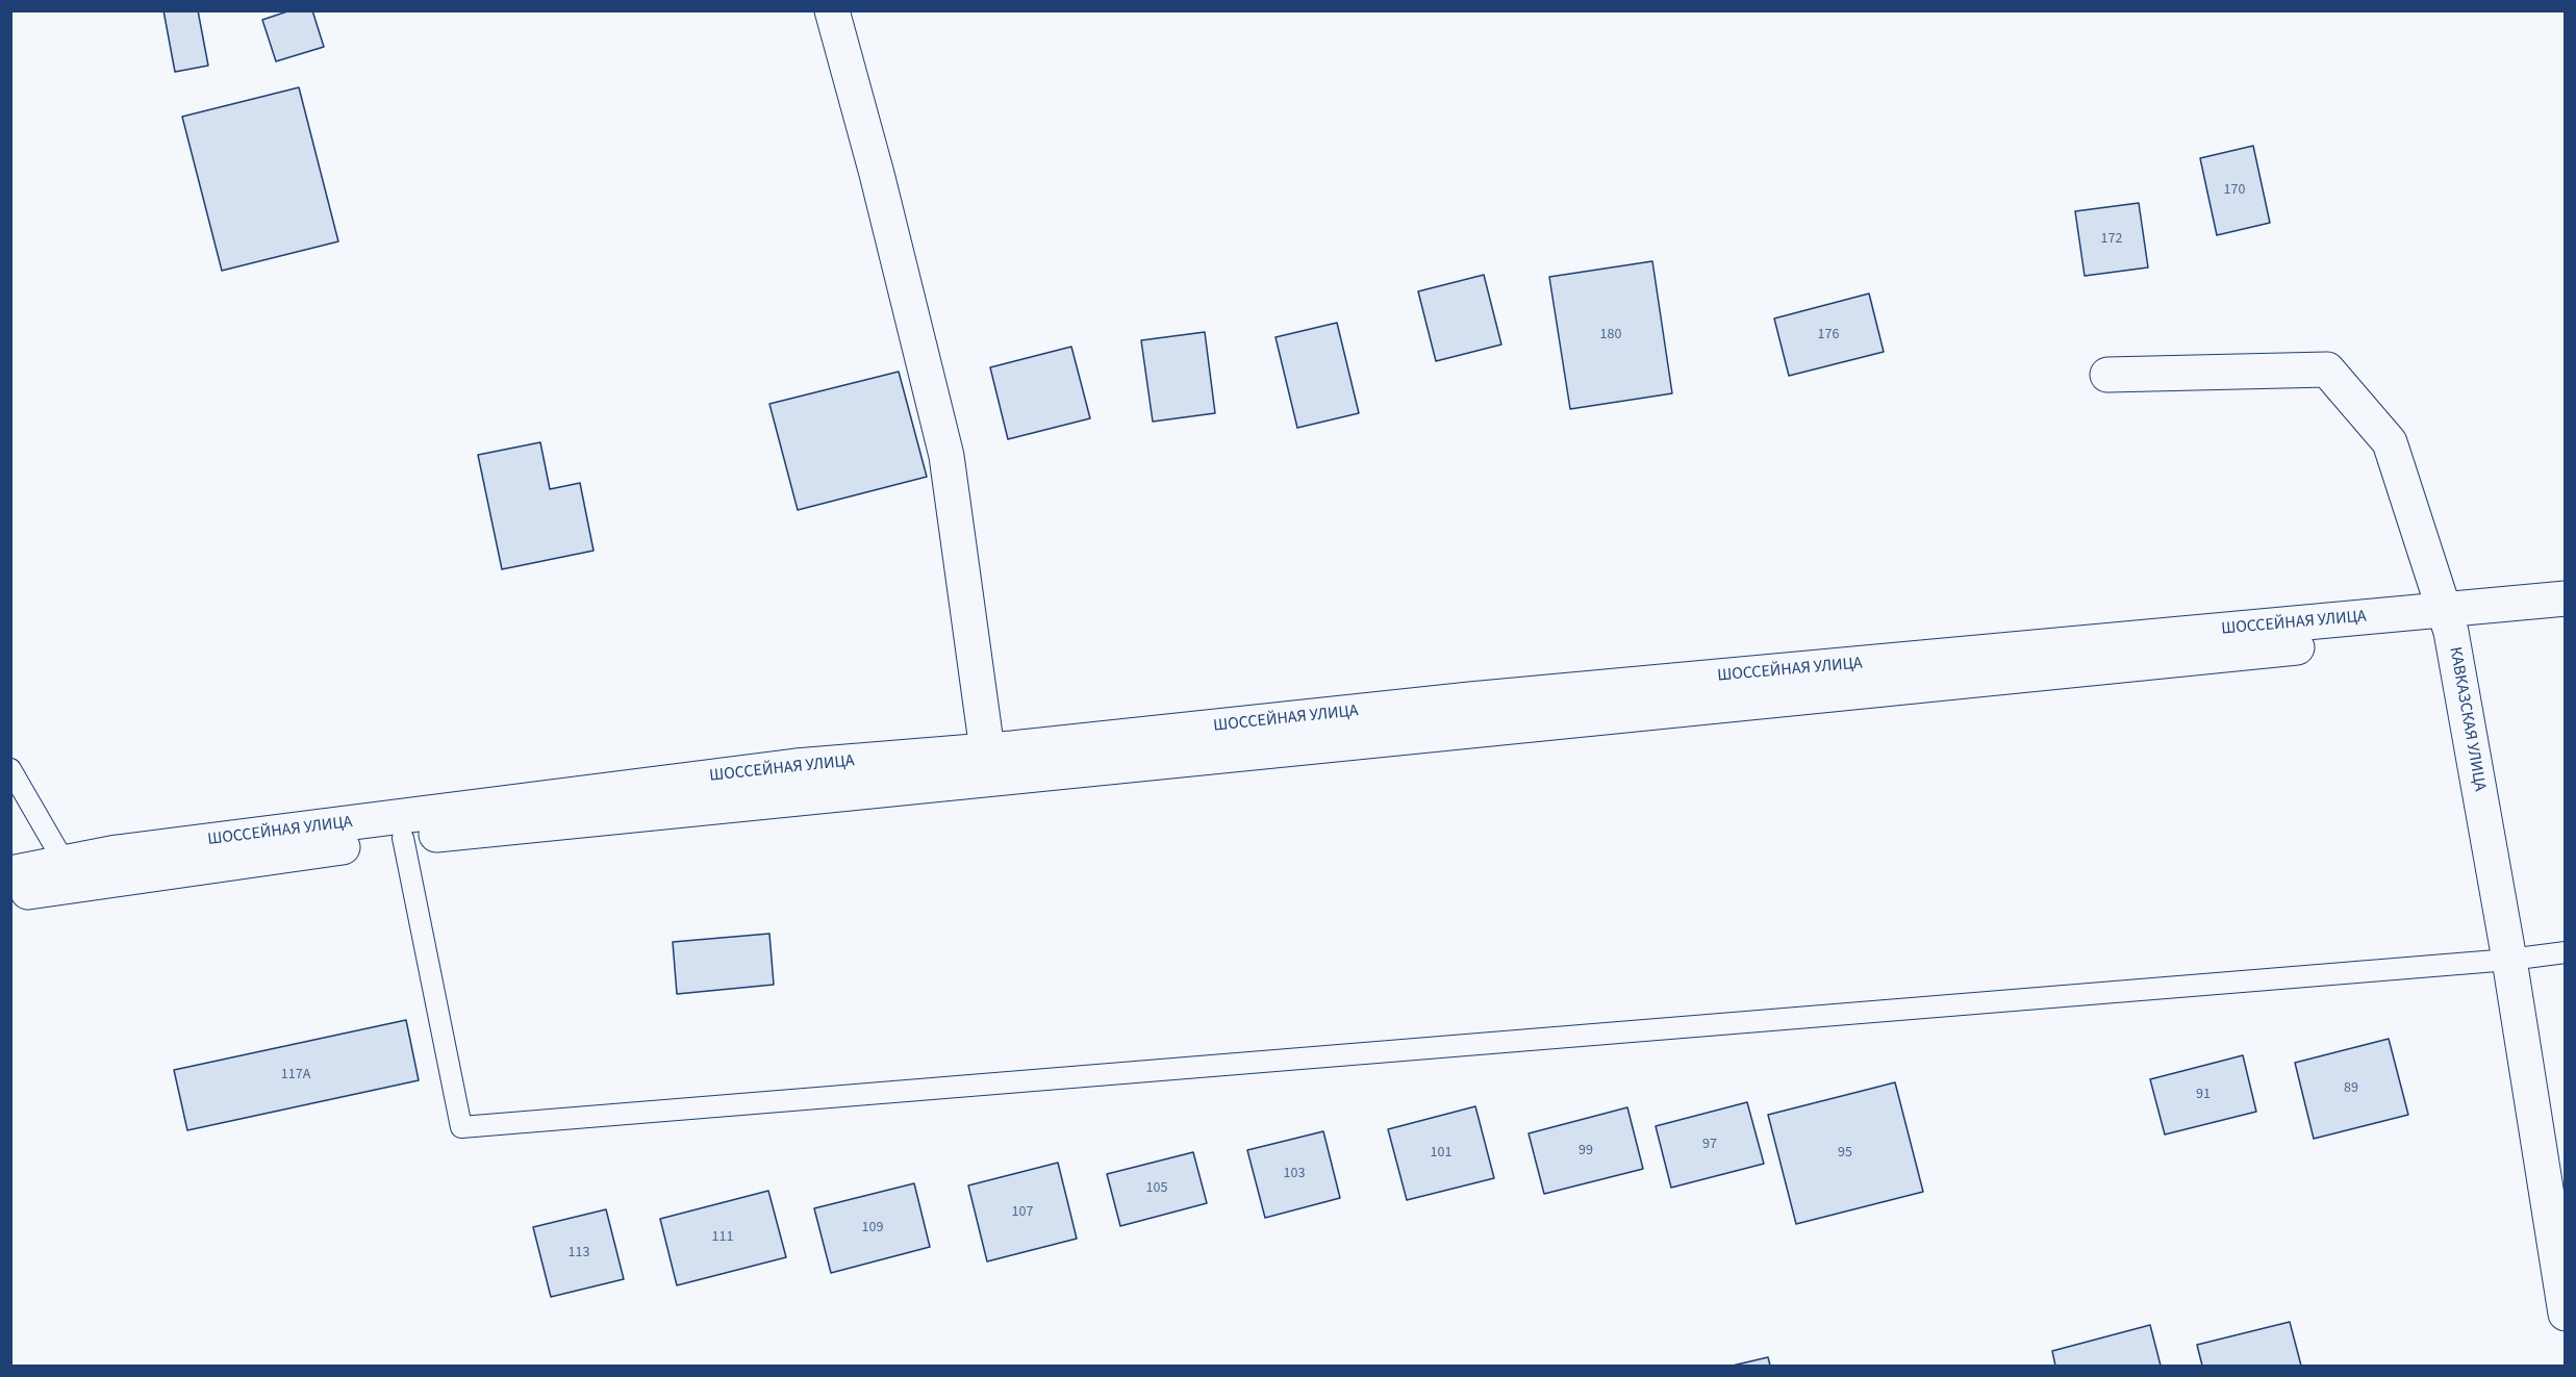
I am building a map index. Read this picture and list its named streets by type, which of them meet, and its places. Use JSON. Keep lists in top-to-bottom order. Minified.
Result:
{"streets":{"main road":["ШОССЕЙНАЯ УЛИЦА","КАВКАЗСКАЯ УЛИЦА"]},"crossings":[["ШОССЕЙНАЯ УЛИЦА","КАВКАЗСКАЯ УЛИЦА"]],"house_numbers":["170","172","180","176","117А","89","91","97","99","101","95","103","105","107","109","111","113"]}
